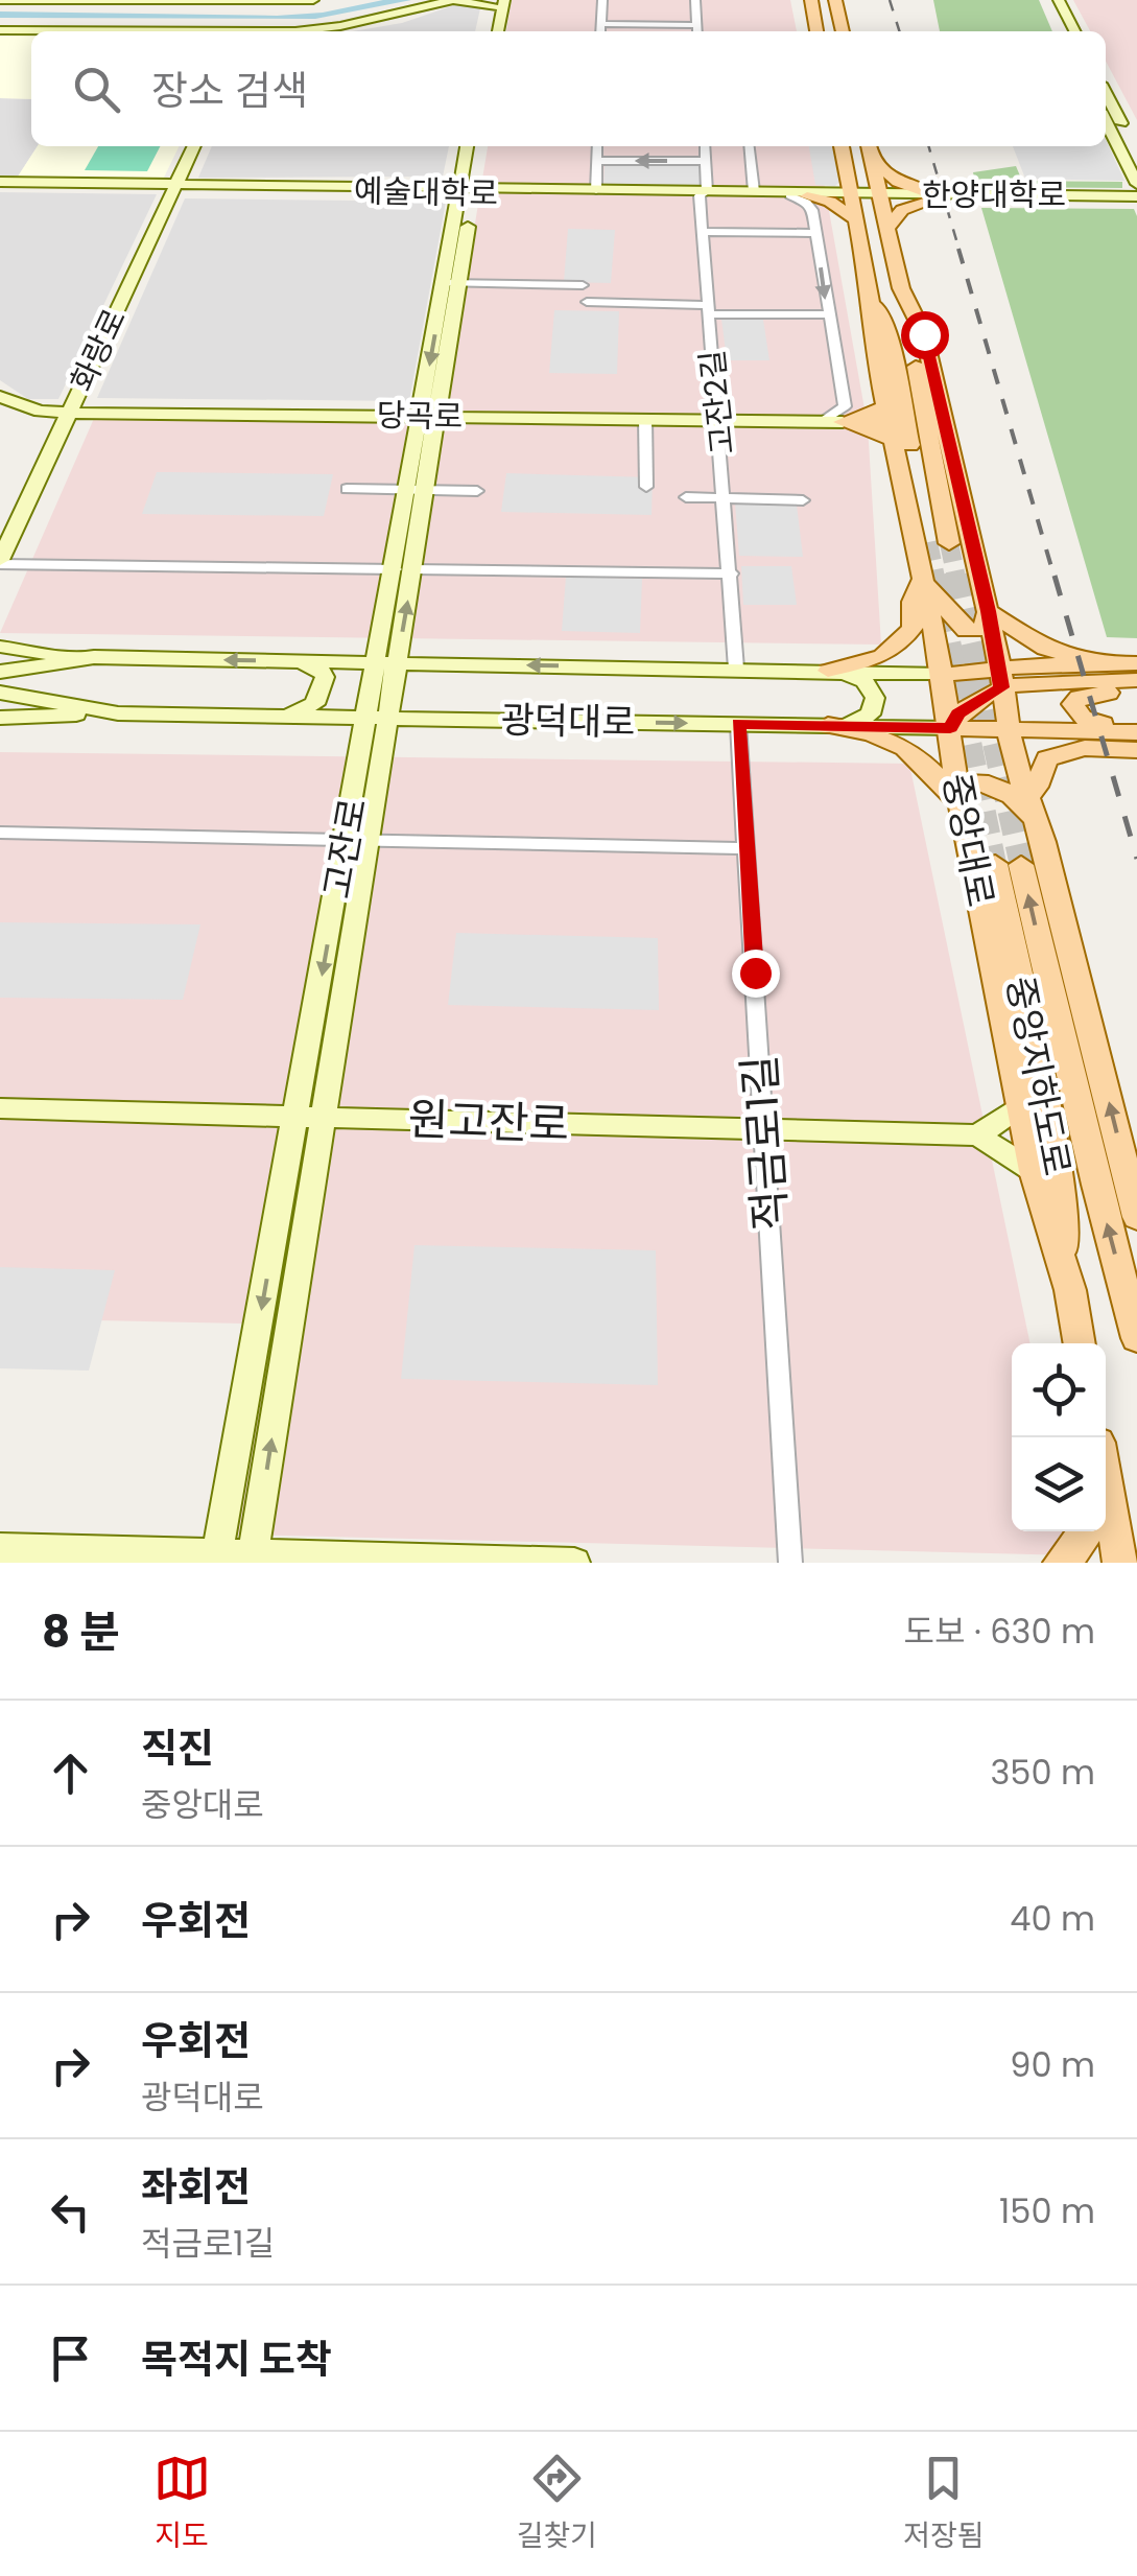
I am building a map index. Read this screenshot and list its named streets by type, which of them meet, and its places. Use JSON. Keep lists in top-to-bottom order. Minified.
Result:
{"streets":{"main road":["광덕대로","중앙대로","중앙지하도로"],"street":["예술대학로","한양대학로","화랑로","고잔2길","당곡로","고잔로","원고잔로","적금로1길"]},"crossings":[["예술대학로","한양대학로"],["예술대학로","화랑로"],["예술대학로","고잔2길"],["예술대학로","중앙대로"],["예술대학로","고잔로"],["한양대학로","중앙대로"],["화랑로","당곡로"],["고잔2길","당곡로"],["고잔2길","광덕대로"],["당곡로","고잔로"],["광덕대로","중앙대로"],["광덕대로","고잔로"],["광덕대로","적금로1길"],["중앙대로","중앙지하도로"],["고잔로","원고잔로"],["원고잔로","적금로1길"]],"page":{"search":"장소 검색","heading":["8 분","도보 · 630 m"],"list":[["직진","중앙대로","350 m"],["우회전","40 m"],["우회전","광덕대로","90 m"],["좌회전","적금로1길","150 m"],"목적지 도착"],"nav":["지도","길찾기","저장됨"]}}
